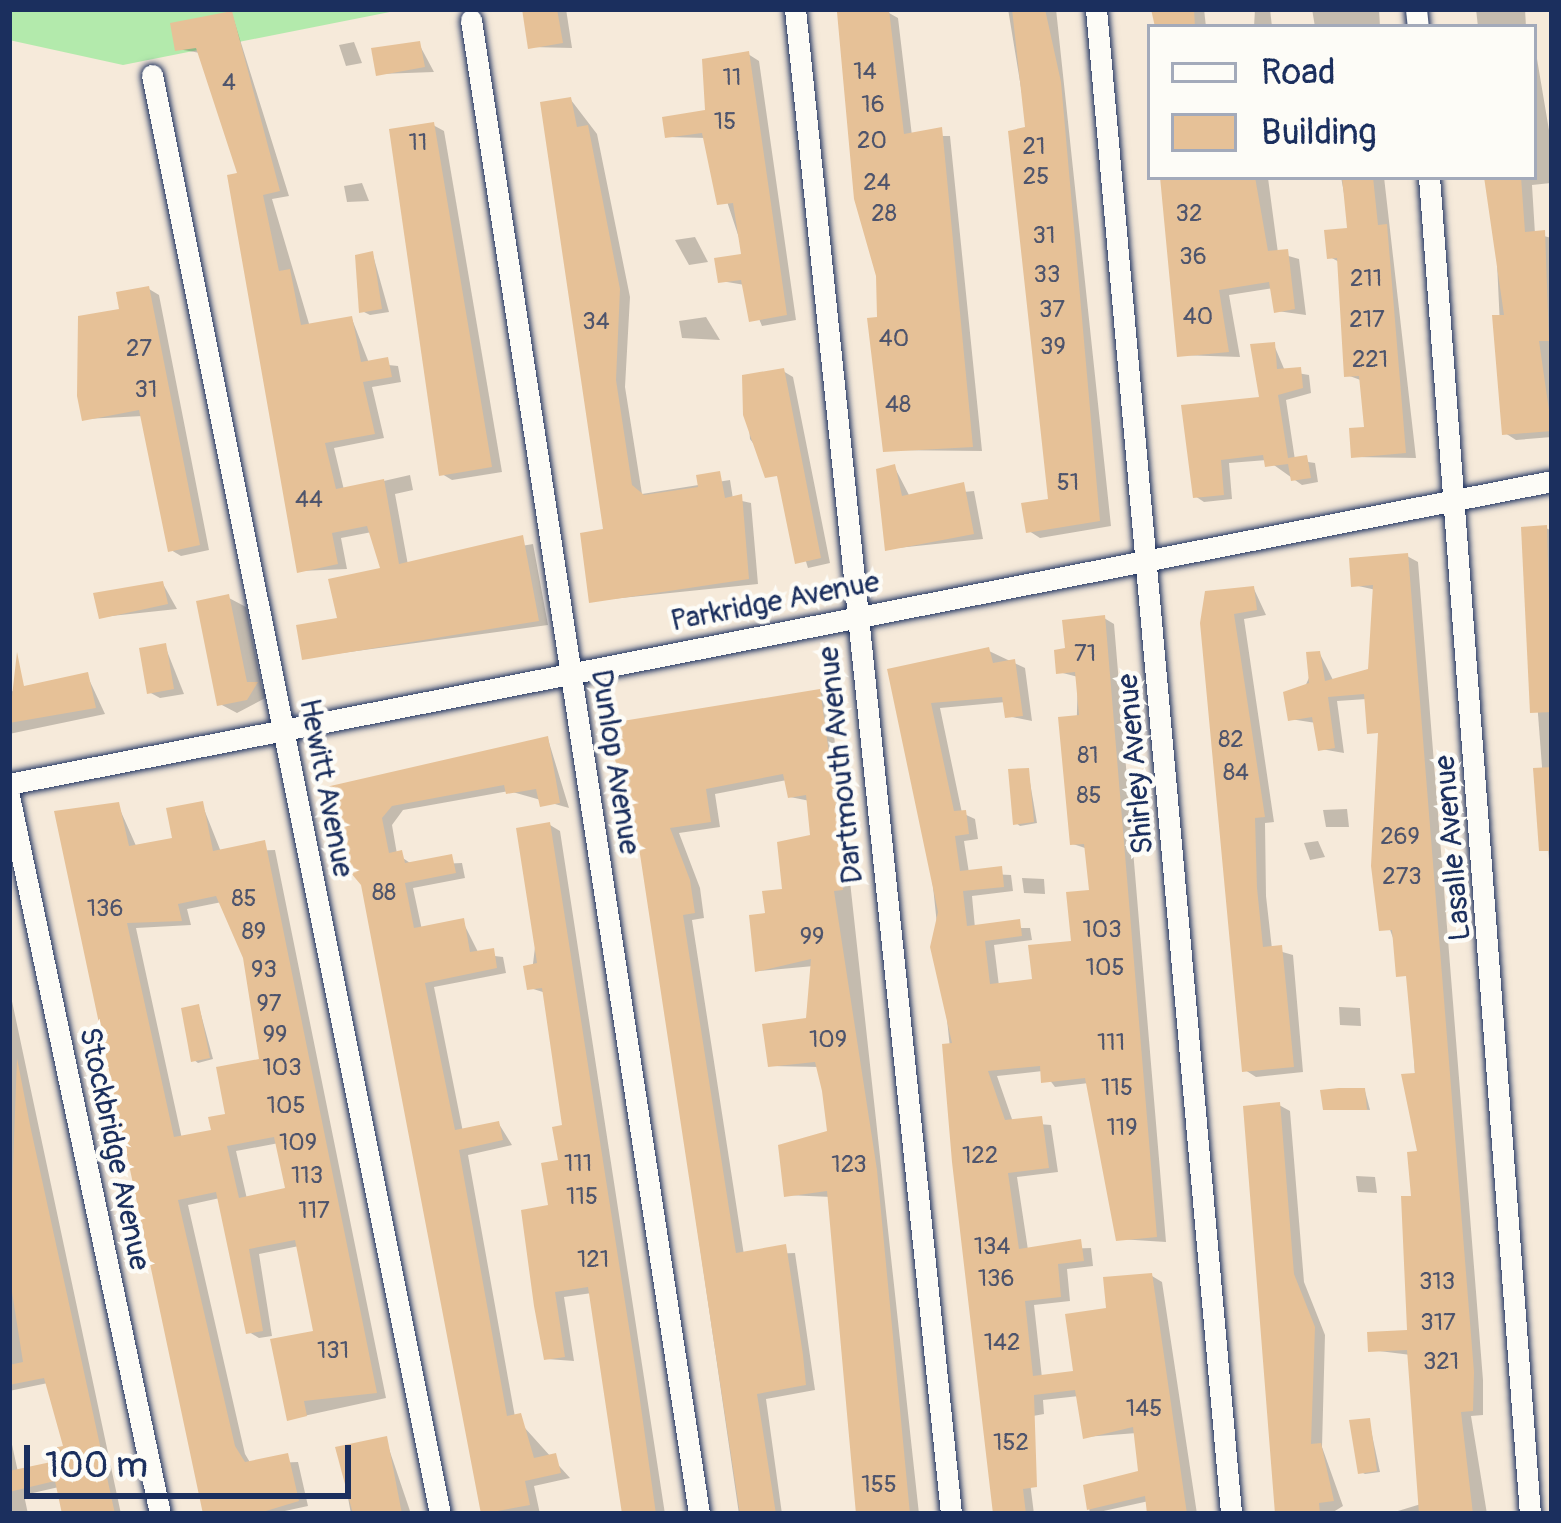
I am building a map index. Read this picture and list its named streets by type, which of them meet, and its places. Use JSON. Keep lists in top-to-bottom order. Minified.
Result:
{"streets":{"street":["Parkridge Avenue","Dunlop Avenue","Shirley Avenue","Dartmouth Avenue","Hewitt Avenue","Lasalle Avenue","Stockbridge Avenue"]},"crossings":[["Parkridge Avenue","Dunlop Avenue"],["Parkridge Avenue","Shirley Avenue"],["Parkridge Avenue","Dartmouth Avenue"],["Parkridge Avenue","Hewitt Avenue"],["Parkridge Avenue","Lasalle Avenue"]],"house_numbers":["14","11","4","16","15","20","11","21","25","24","28","32","31","36","33","211","37","40","217","34","40","39","27","221","31","48","51","44","71","82","81","84","85","269","273","88","85","136","103","89","99","105","93","97","99","109","111","103","115","105","119","109","122","111","123","113","115","117","134","121","136","313","317","142","131","321","145","152","155"],"legend":["Road","Building"],"scale_bar":"100 m"}
